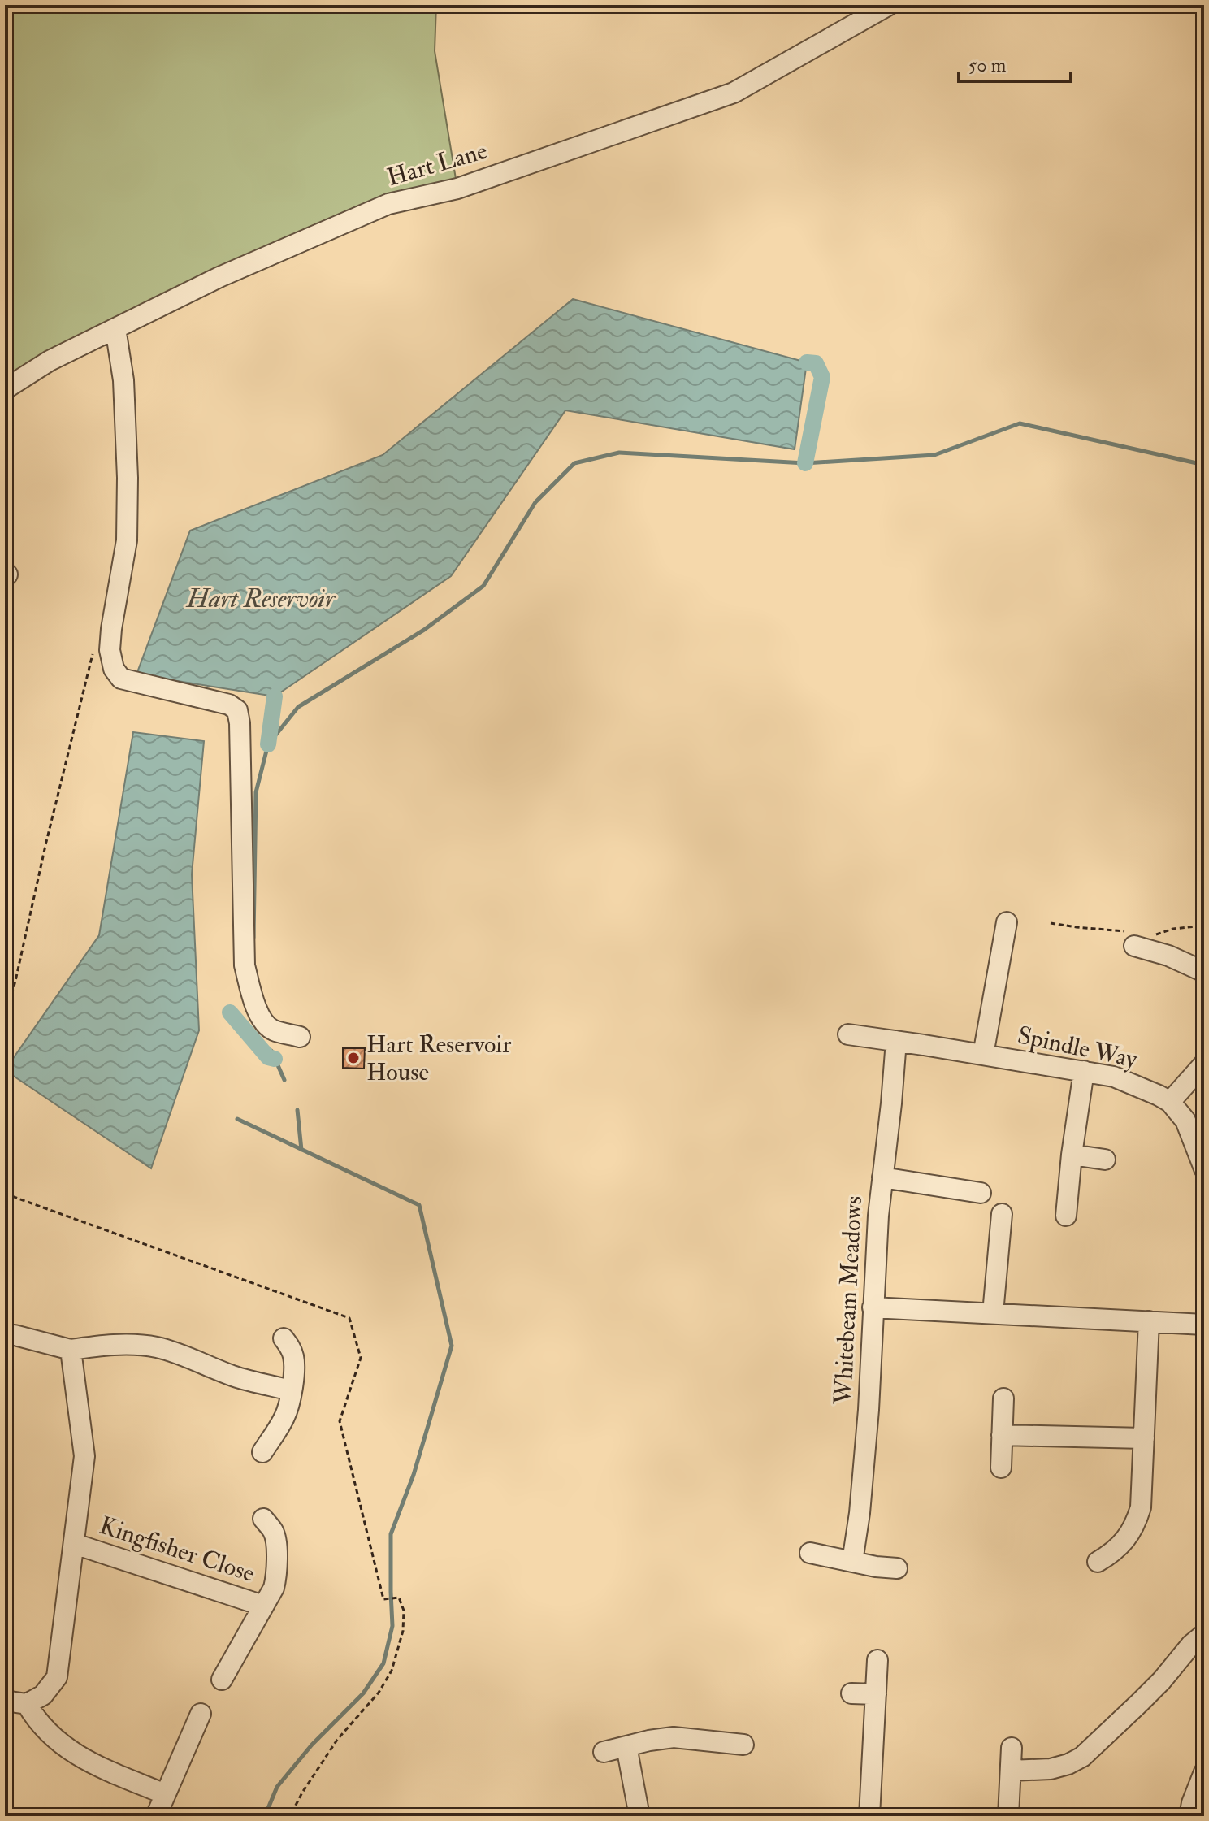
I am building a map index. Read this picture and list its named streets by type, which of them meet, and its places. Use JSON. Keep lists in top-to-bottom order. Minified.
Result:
{"streets":{"street":["Hart Lane","Spindle Way","Whitebeam Meadows","Kingfisher Close"]},"crossings":[["Spindle Way","Whitebeam Meadows"]],"water":["Hart Reservoir"],"places":["Hart Reservoir House"],"scale_bar":"50 m"}
